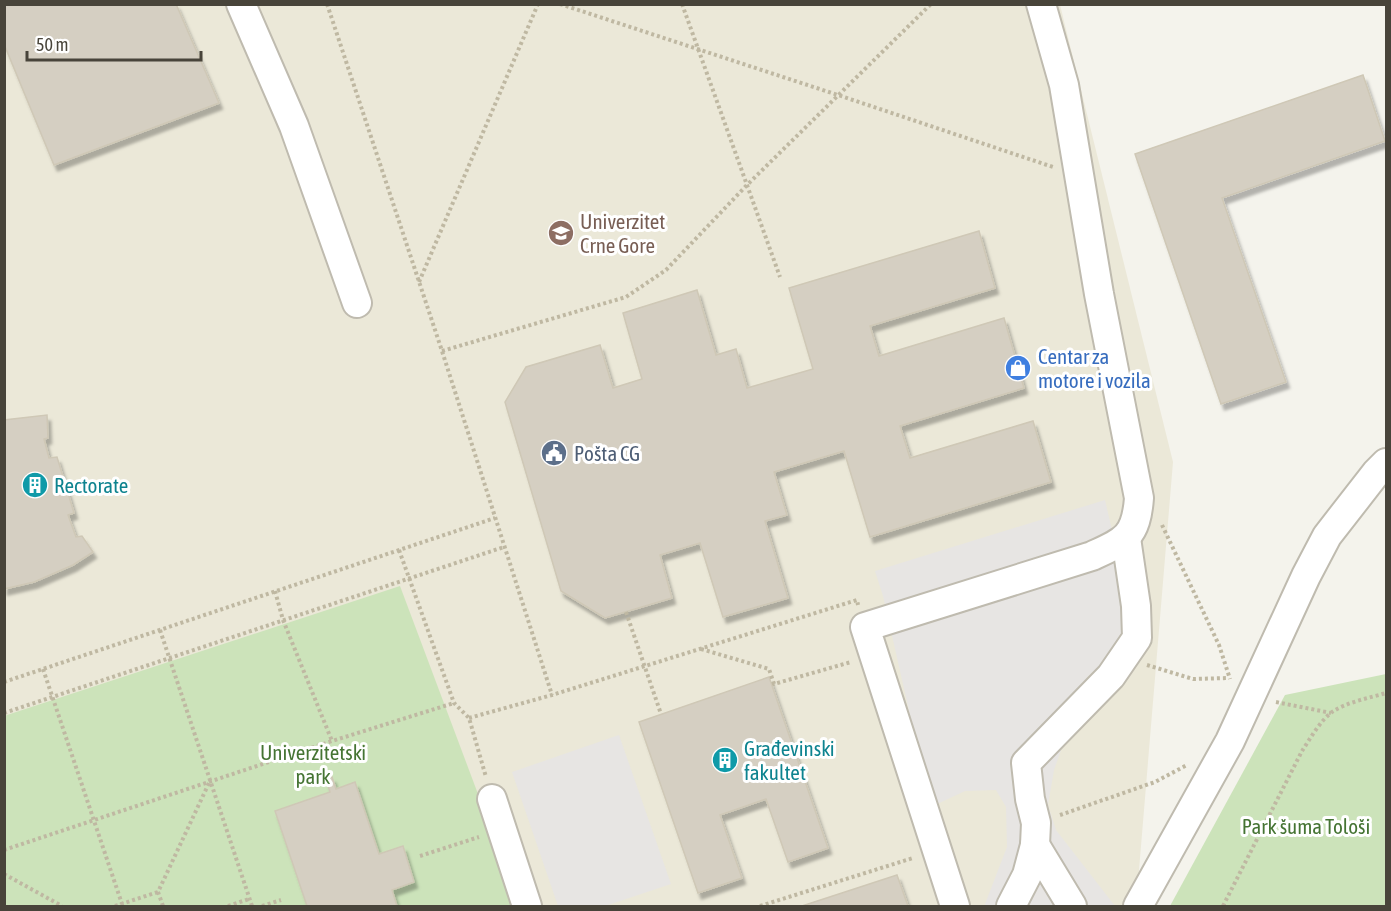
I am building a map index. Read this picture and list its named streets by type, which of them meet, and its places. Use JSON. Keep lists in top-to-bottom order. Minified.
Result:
{"parks":["Univerzitetski park","Park šuma Tološi"],"places":{"school or university":["Univerzitet Crne Gore"],"shop":["Centar za motore i vozila"],"public building":["Pošta CG"],"building":["Rectorate","Građevinski fakultet"]},"scale_bar":"50 m"}
